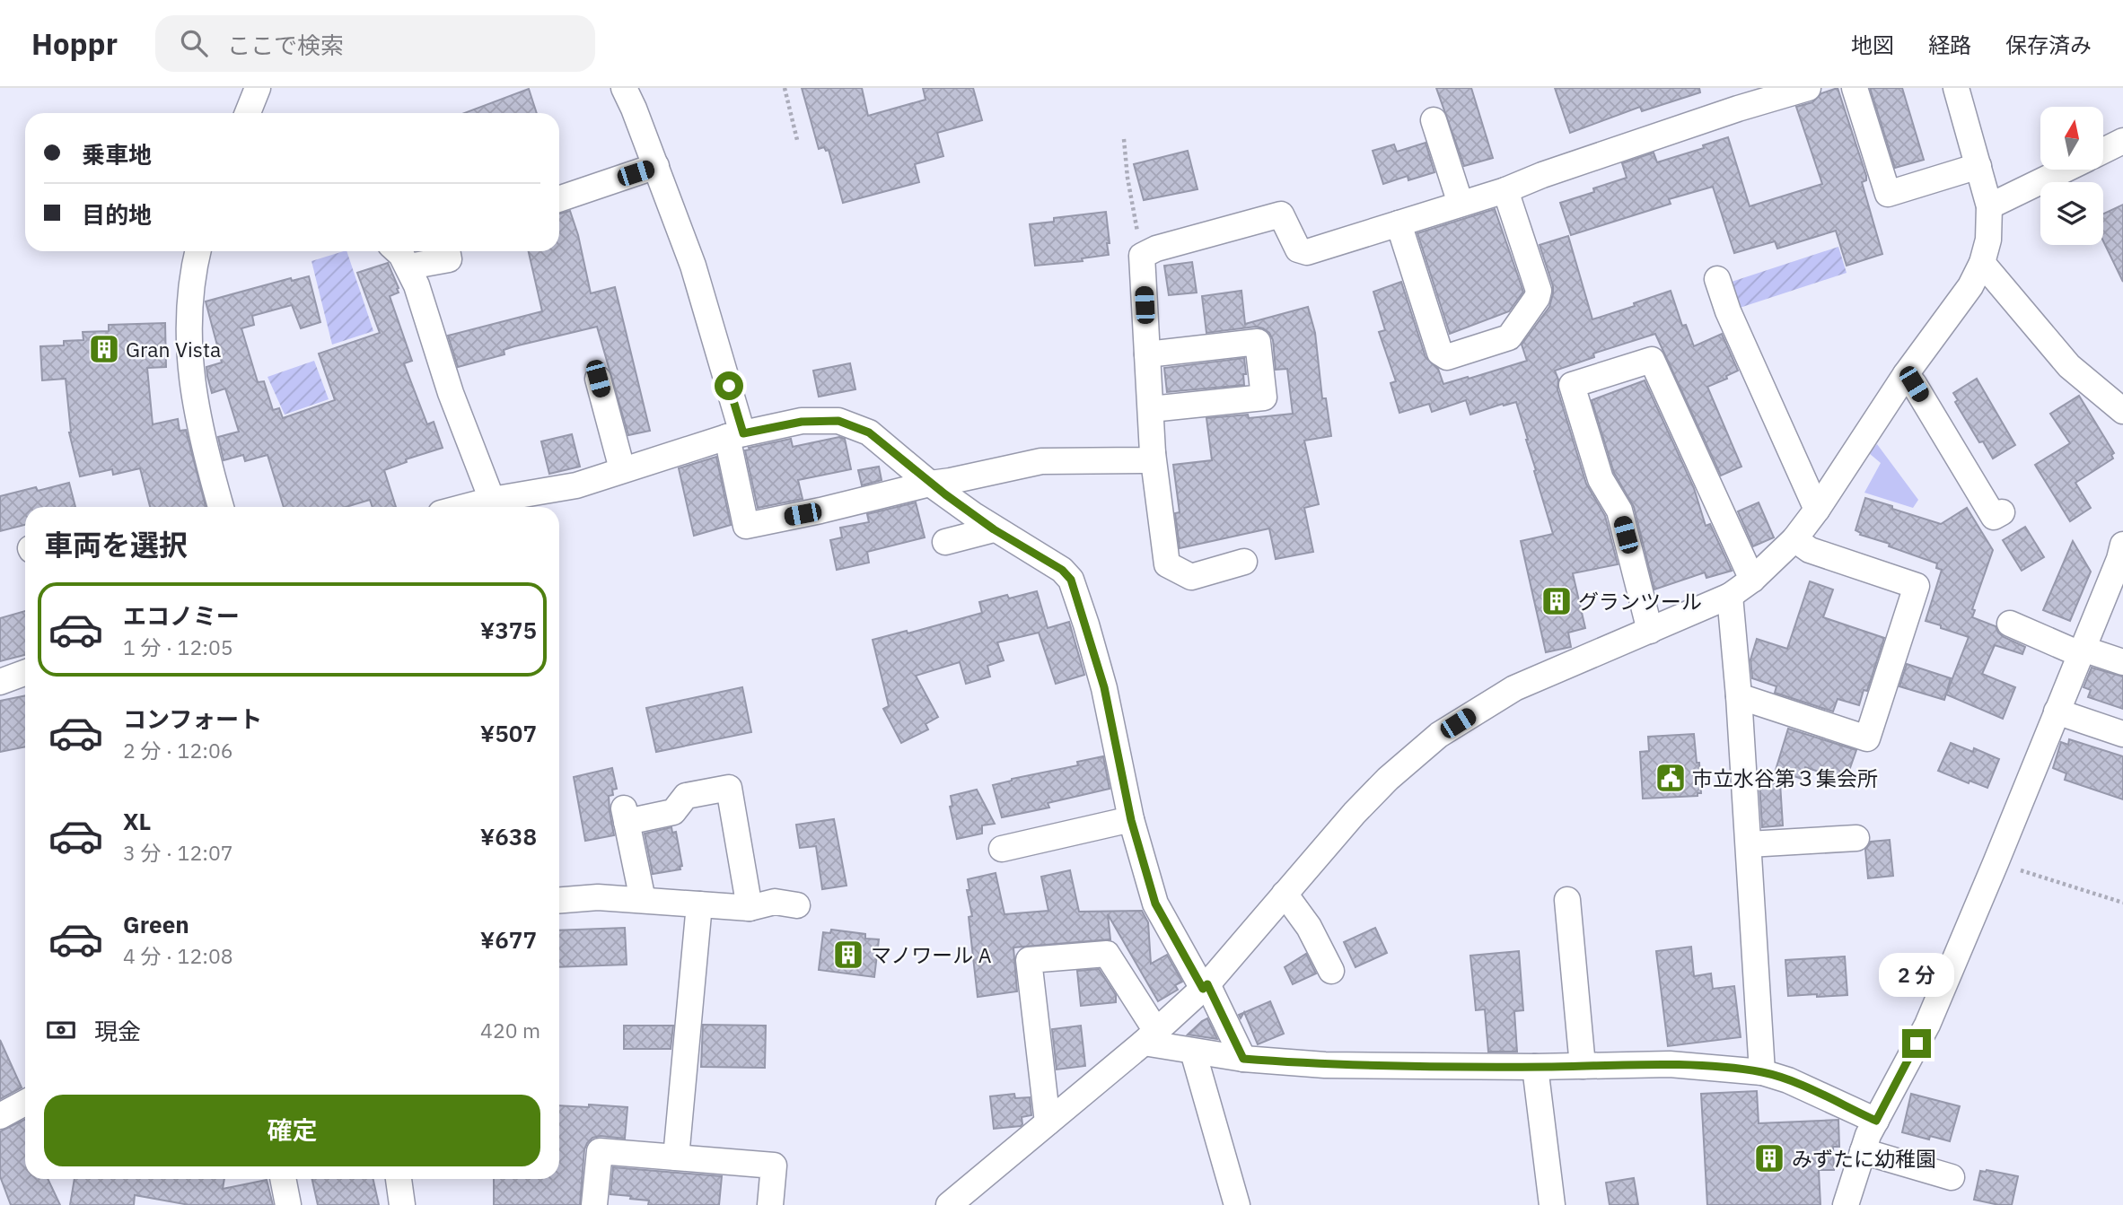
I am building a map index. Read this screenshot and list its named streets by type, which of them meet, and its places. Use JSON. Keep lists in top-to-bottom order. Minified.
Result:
{"places":{"building":["Gran Vista","グランツール","マノワール A","みずたに幼稚園"],"public building":["市立水谷第３集会所"]},"north":"top","page":{"header":"Hoppr","search":"ここで検索","nav":["地図","経路","保存済み"],"banner":["乗車地","目的地"],"heading":"車両を選択","list":[{"name":"エコノミー","note":"1 分 · 12:05","value":"¥375"},{"name":"コンフォート","note":"2 分 · 12:06","value":"¥507"},{"name":"XL","note":"3 分 · 12:07","value":"¥638"},{"name":"Green","note":"4 分 · 12:08","value":"¥677"}],"bubble":"2 分","pay":["現金","420 m"],"buttons":"確定"}}
